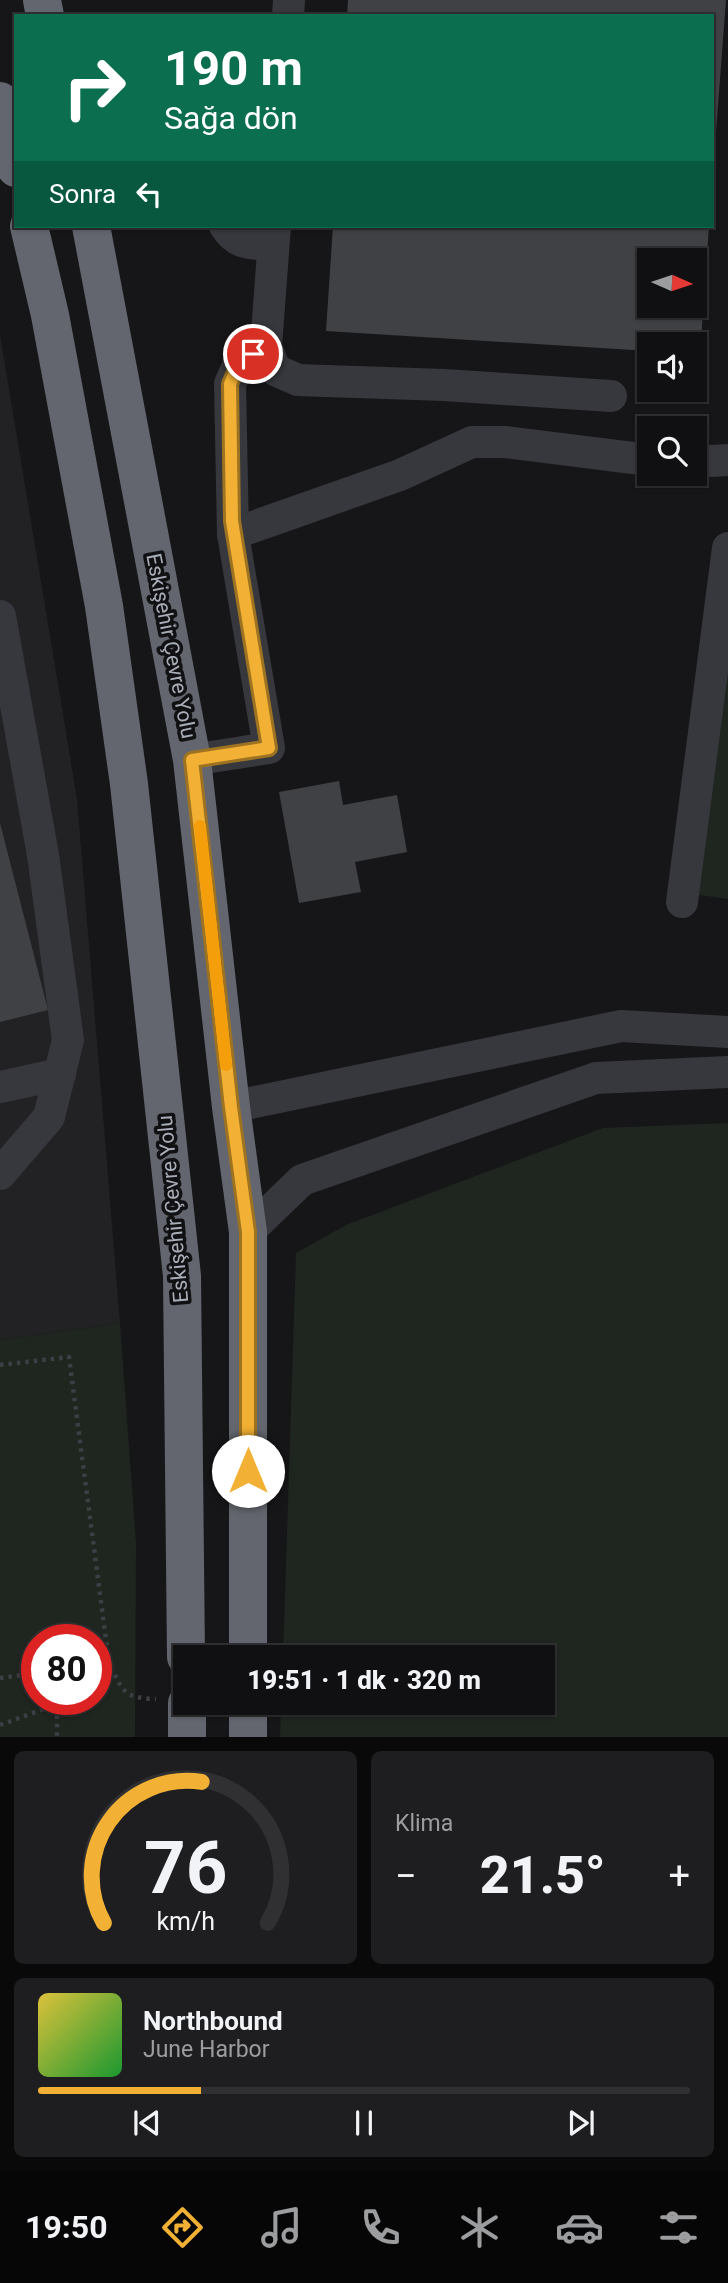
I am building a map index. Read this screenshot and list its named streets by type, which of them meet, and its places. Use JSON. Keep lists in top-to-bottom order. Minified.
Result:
{"streets":{"highway":["Eskişehir Çevre Yolu"]},"north":"right","page":{"turn":["190 m","Sağa dön"],"then":"Sonra","limit":"80","trip":"19:51 · 1 dk · 320 m","tile":"Klima","heat":["−","21.5°","+"],"song":["Northbound","June Harbor"],"tabs":"19:50","gauge":["76","km/h"]}}
